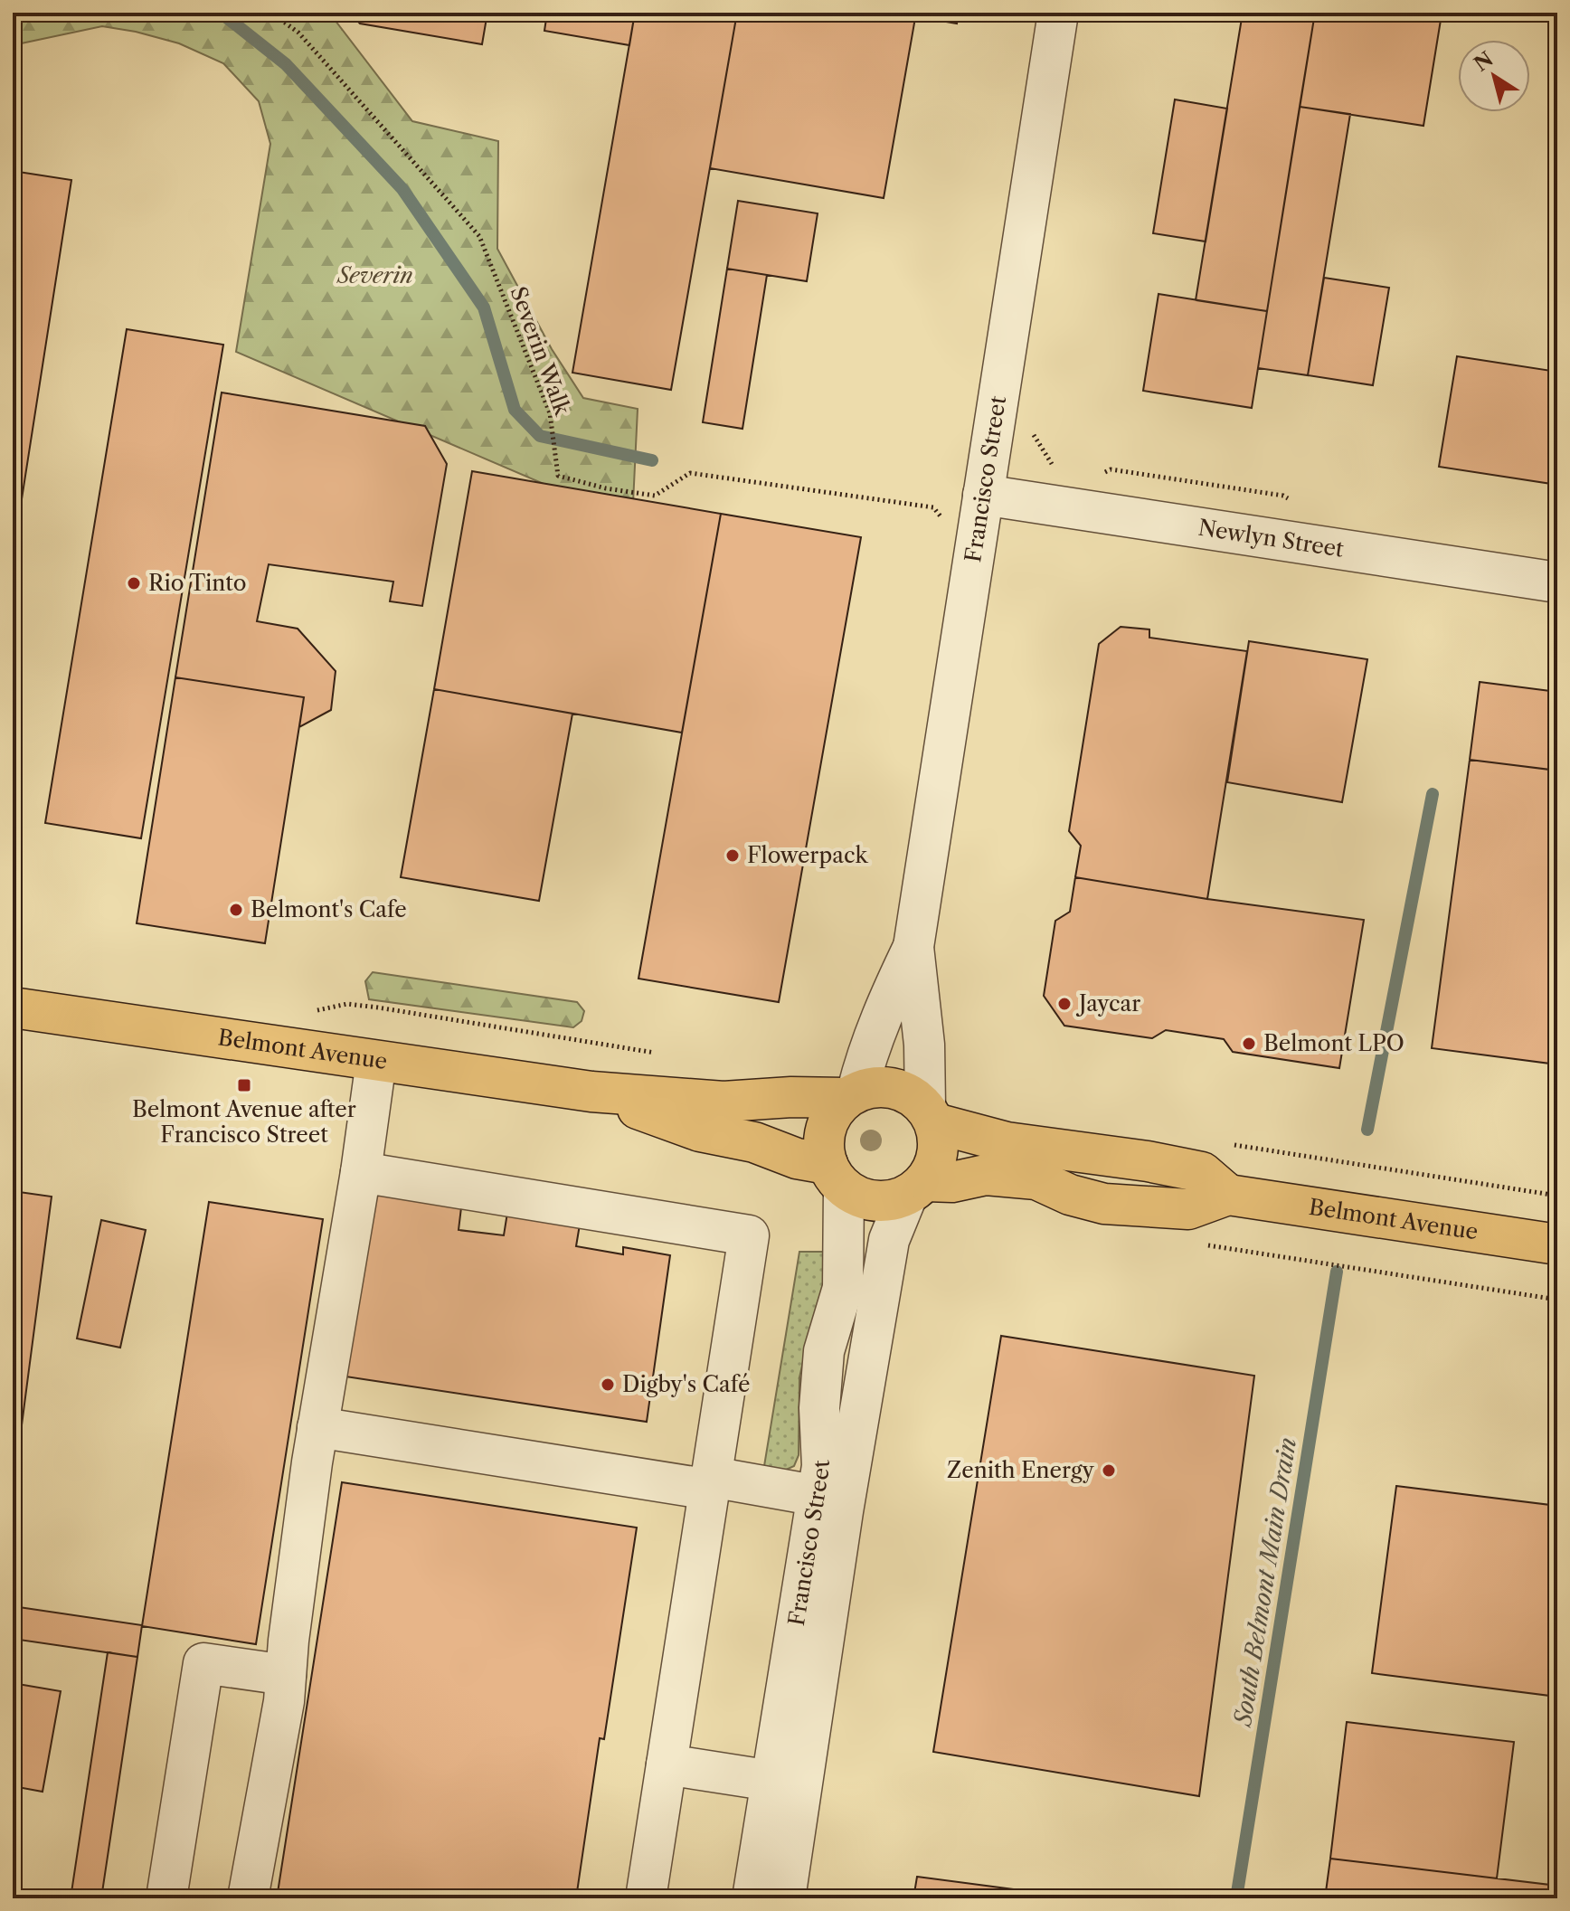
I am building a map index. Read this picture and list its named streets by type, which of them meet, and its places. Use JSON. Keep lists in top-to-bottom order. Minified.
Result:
{"streets":{"main road":["Belmont Avenue"],"street":["Francisco Street","Newlyn Street"],"path":["Severin Walk"]},"crossings":[["Severin Walk","Francisco Street"],["Francisco Street","Newlyn Street"],["Francisco Street","Belmont Avenue"]],"water":["South Belmont Main Drain"],"parks":["Severin"],"places":{"other":["Rio Tinto","Flowerpack","Belmont's Cafe","Jaycar","Belmont LPO","Digby's Café","Zenith Energy"],"transit":["Belmont Avenue after Francisco Street"]},"north":"top left"}
